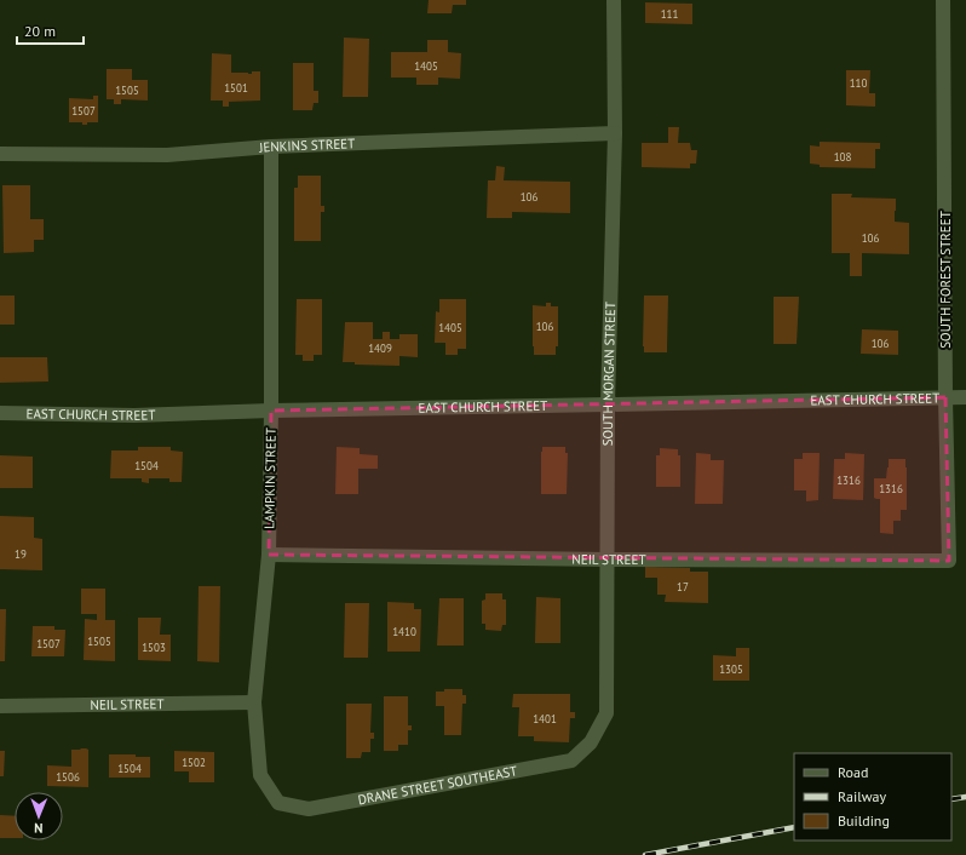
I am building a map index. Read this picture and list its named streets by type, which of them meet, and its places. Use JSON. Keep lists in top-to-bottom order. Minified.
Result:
{"streets":{"street":["JENKINS STREET","SOUTH FOREST STREET","SOUTH MORGAN STREET","EAST CHURCH STREET","LAMPKIN STREET","NEIL STREET","DRANE STREET SOUTHEAST"]},"crossings":[["JENKINS STREET","SOUTH MORGAN STREET"],["JENKINS STREET","LAMPKIN STREET"],["SOUTH FOREST STREET","EAST CHURCH STREET"],["SOUTH FOREST STREET","NEIL STREET"],["SOUTH MORGAN STREET","EAST CHURCH STREET"],["SOUTH MORGAN STREET","NEIL STREET"],["SOUTH MORGAN STREET","DRANE STREET SOUTHEAST"],["EAST CHURCH STREET","LAMPKIN STREET"],["LAMPKIN STREET","NEIL STREET"],["LAMPKIN STREET","DRANE STREET SOUTHEAST"]],"house_numbers":["111","1405","110","1501","1505","1507","108","106","106","106","1405","106","1409","1504","1316","1316","19","17","1410","1505","1507","1503","1305","1401","1502","1504","1506"],"legend":["Road","Railway","Building"],"scale_bar":"20 m","north":"bottom"}
